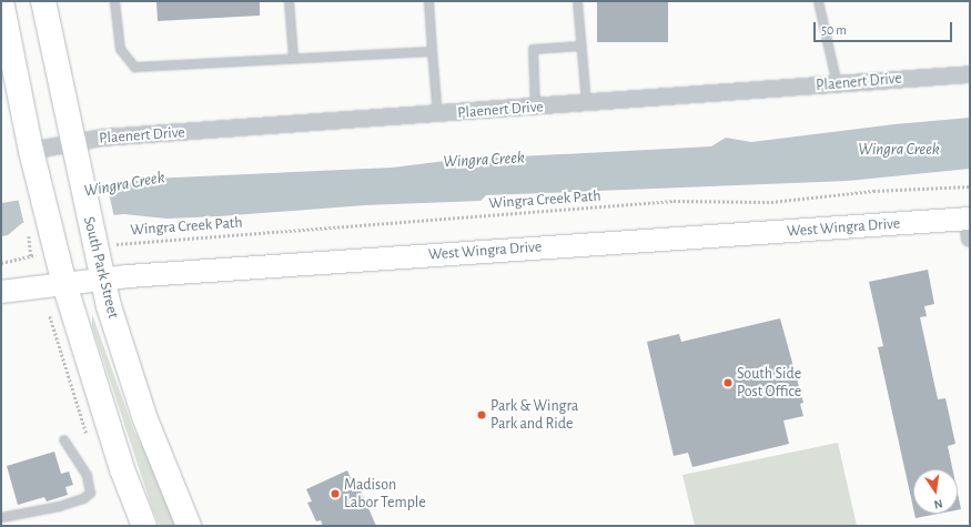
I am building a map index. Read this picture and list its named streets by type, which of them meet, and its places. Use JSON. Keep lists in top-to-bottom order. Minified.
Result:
{"streets":{"main road":["South Park Street"],"street":["Plaenert Drive","West Wingra Drive"],"path":["Wingra Creek Path"]},"crossings":[["Plaenert Drive","South Park Street"],["West Wingra Drive","South Park Street"]],"water":["Wingra Creek"],"places":["South Side Post Office","Park & Wingra Park and Ride","Madison Labor Temple"],"scale_bar":"50 m","north":"bottom"}
